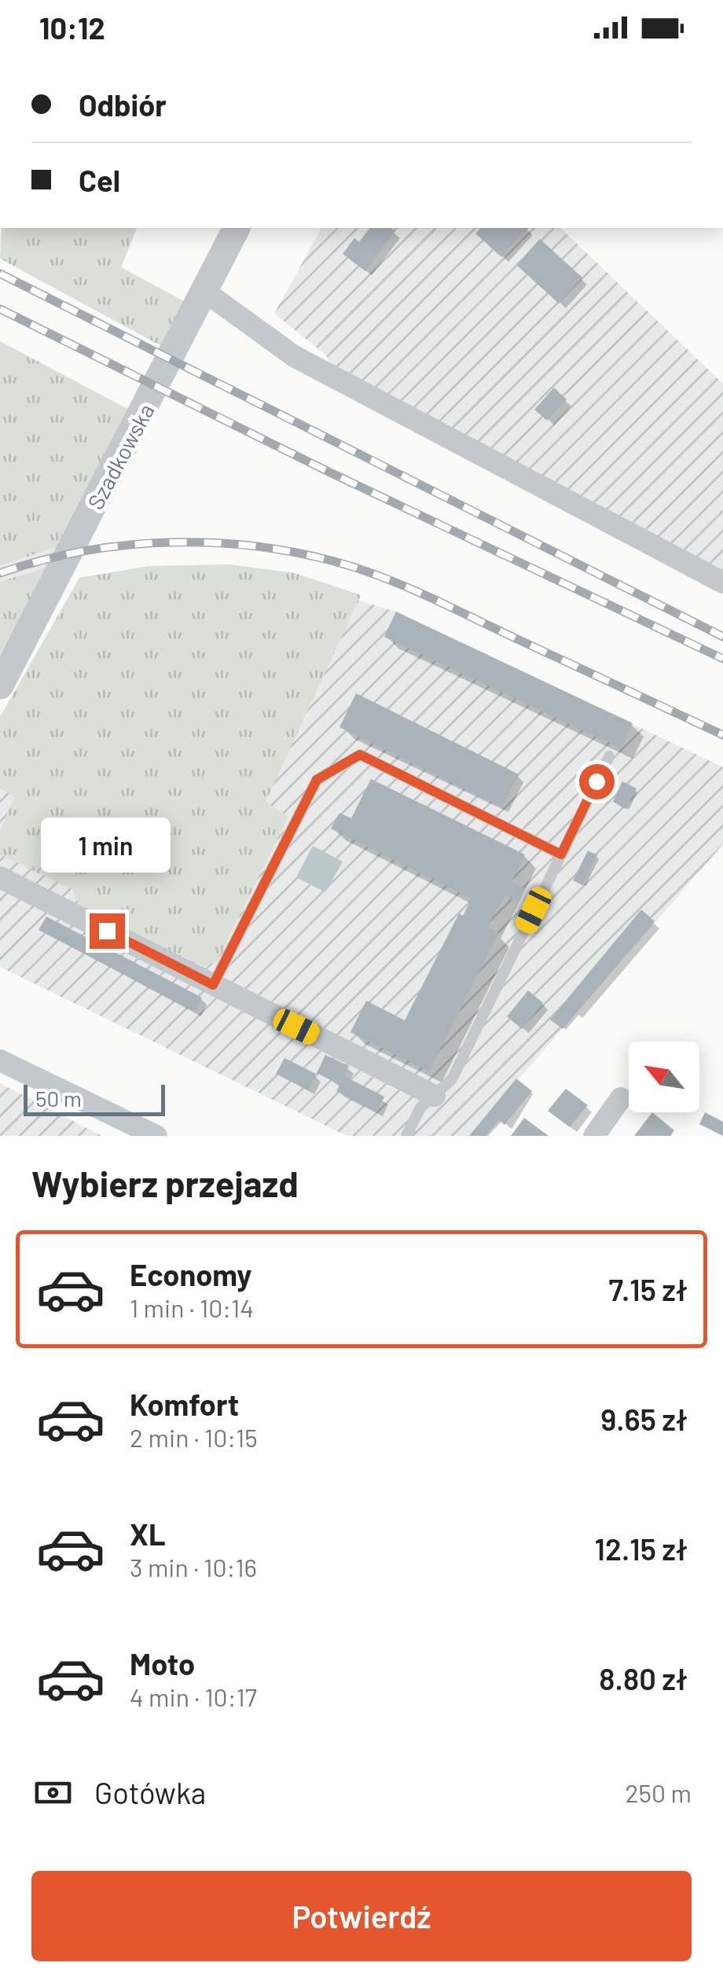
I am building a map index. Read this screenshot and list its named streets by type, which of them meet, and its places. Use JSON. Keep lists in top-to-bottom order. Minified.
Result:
{"streets":{"street":["Szadkowska"]},"scale_bar":"50 m","north":"top left","page":{"status":"10:12","banner":["Odbiór","Cel"],"bubble":"1 min","scale":"50 m","heading":"Wybierz przejazd","list":[{"name":"Economy","note":"1 min · 10:14","value":"7.15 zł"},{"name":"Komfort","note":"2 min · 10:15","value":"9.65 zł"},{"name":"XL","note":"3 min · 10:16","value":"12.15 zł"},{"name":"Moto","note":"4 min · 10:17","value":"8.80 zł"}],"pay":["Gotówka","250 m"],"buttons":"Potwierdź"}}
